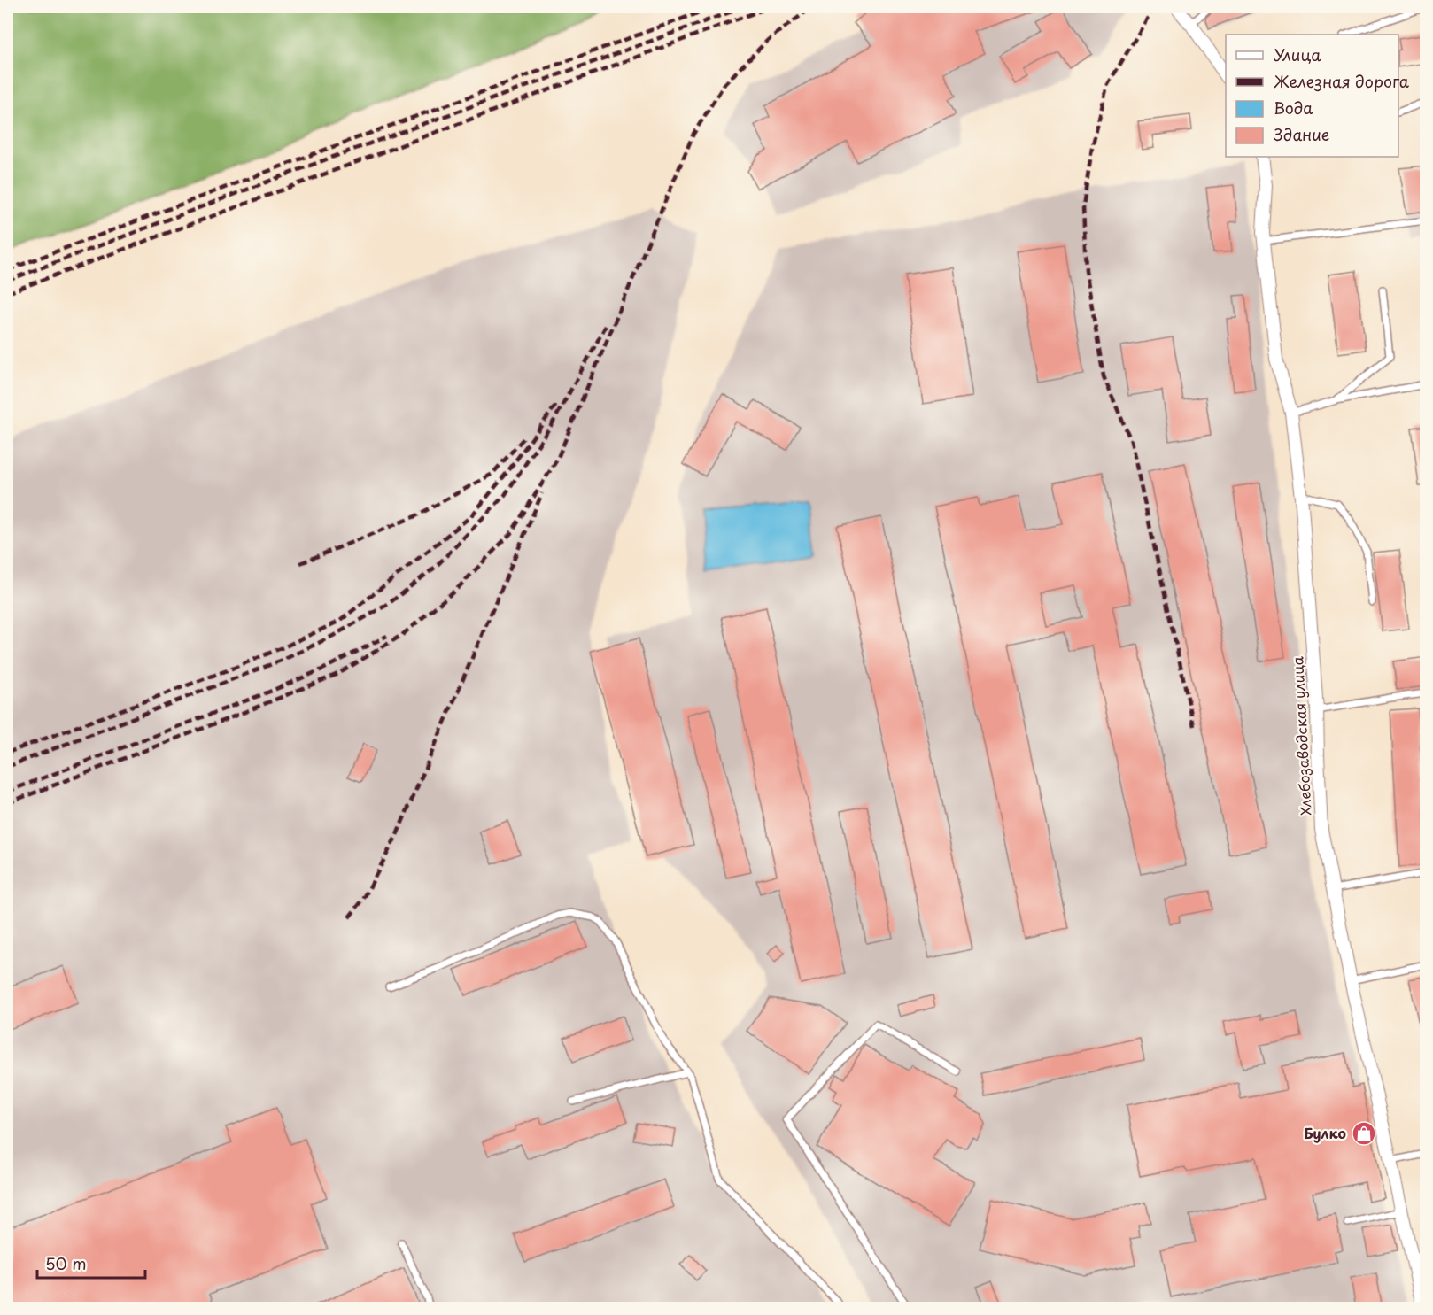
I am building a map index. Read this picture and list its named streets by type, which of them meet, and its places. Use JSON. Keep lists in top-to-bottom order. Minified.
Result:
{"streets":{"street":["Хлебозаводская улица"]},"places":{"shop":["Булко"]},"legend":["Улица","Железная дорога","Вода","Здание"],"scale_bar":"50 m"}
